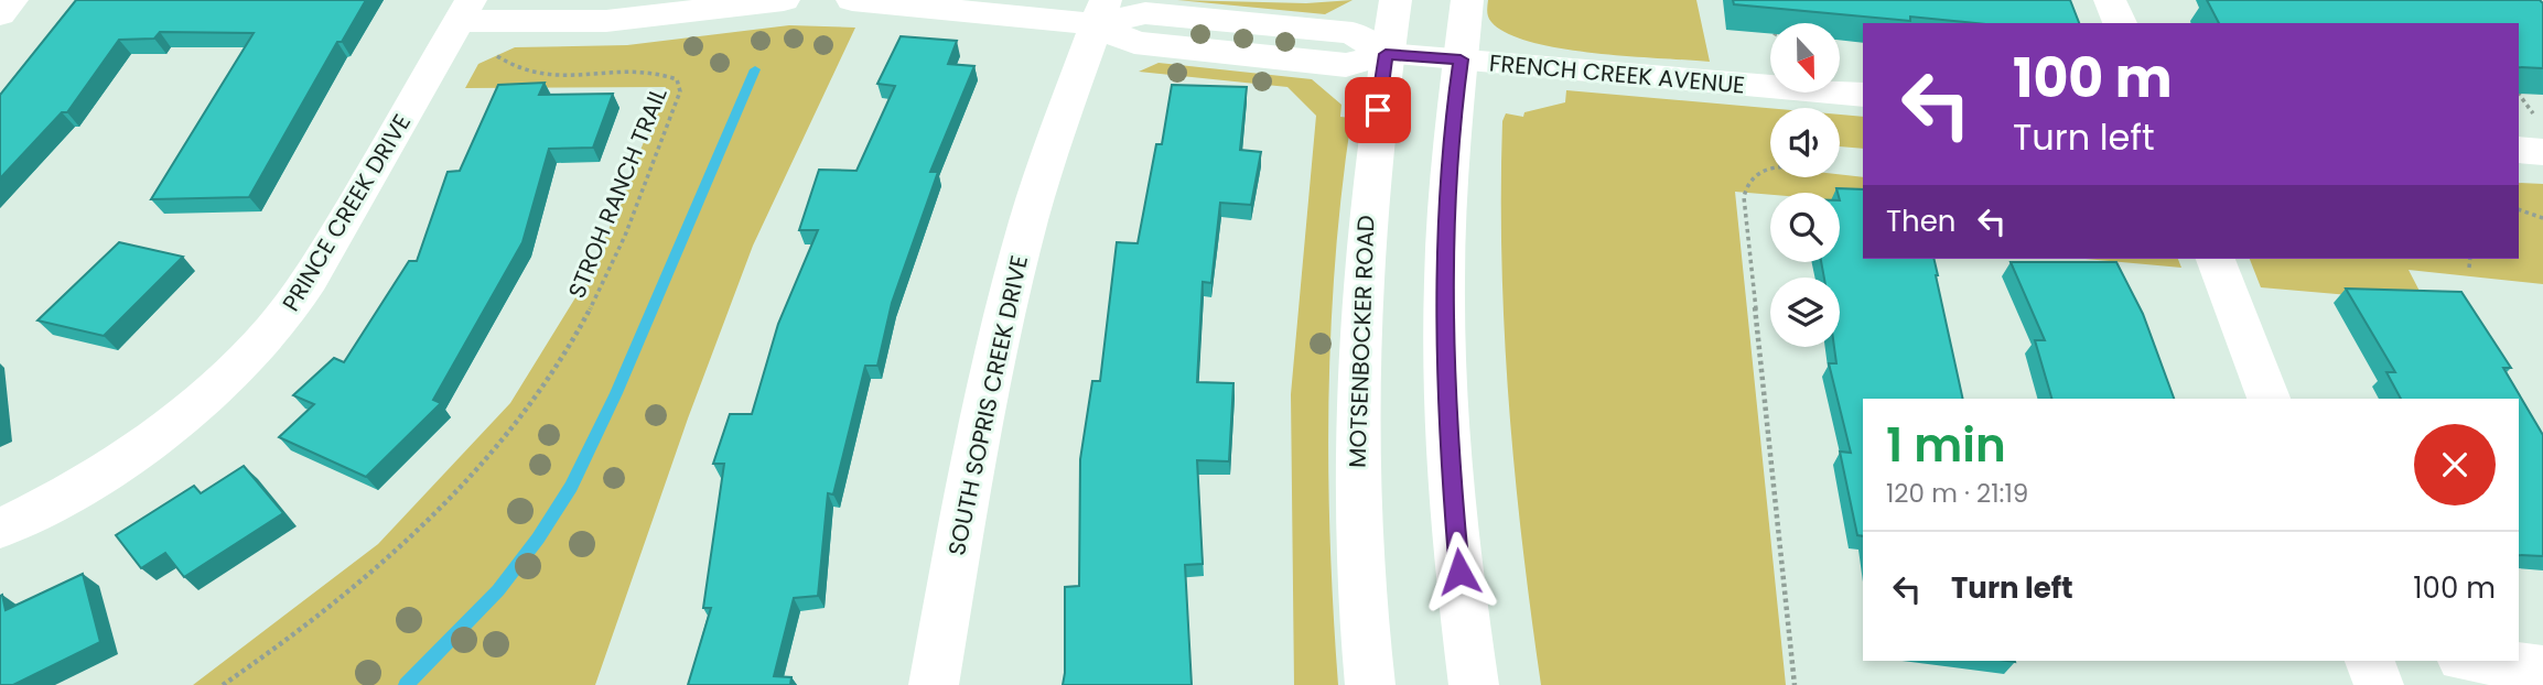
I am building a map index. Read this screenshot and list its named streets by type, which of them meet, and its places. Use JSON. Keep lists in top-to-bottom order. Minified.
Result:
{"streets":{"street":["FRENCH CREEK AVENUE","PRINCE CREEK DRIVE","MOTSENBOCKER ROAD","SOUTH SOPRIS CREEK DRIVE"],"path":["STROH RANCH TRAIL"]},"crossings":[["FRENCH CREEK AVENUE","MOTSENBOCKER ROAD"]],"north":"bottom","page":{"turn":["100 m","Turn left"],"then":"Then","heading":["1 min","120 m · 21:19"],"list":[{"name":"Turn left","value":"100 m"}]}}
